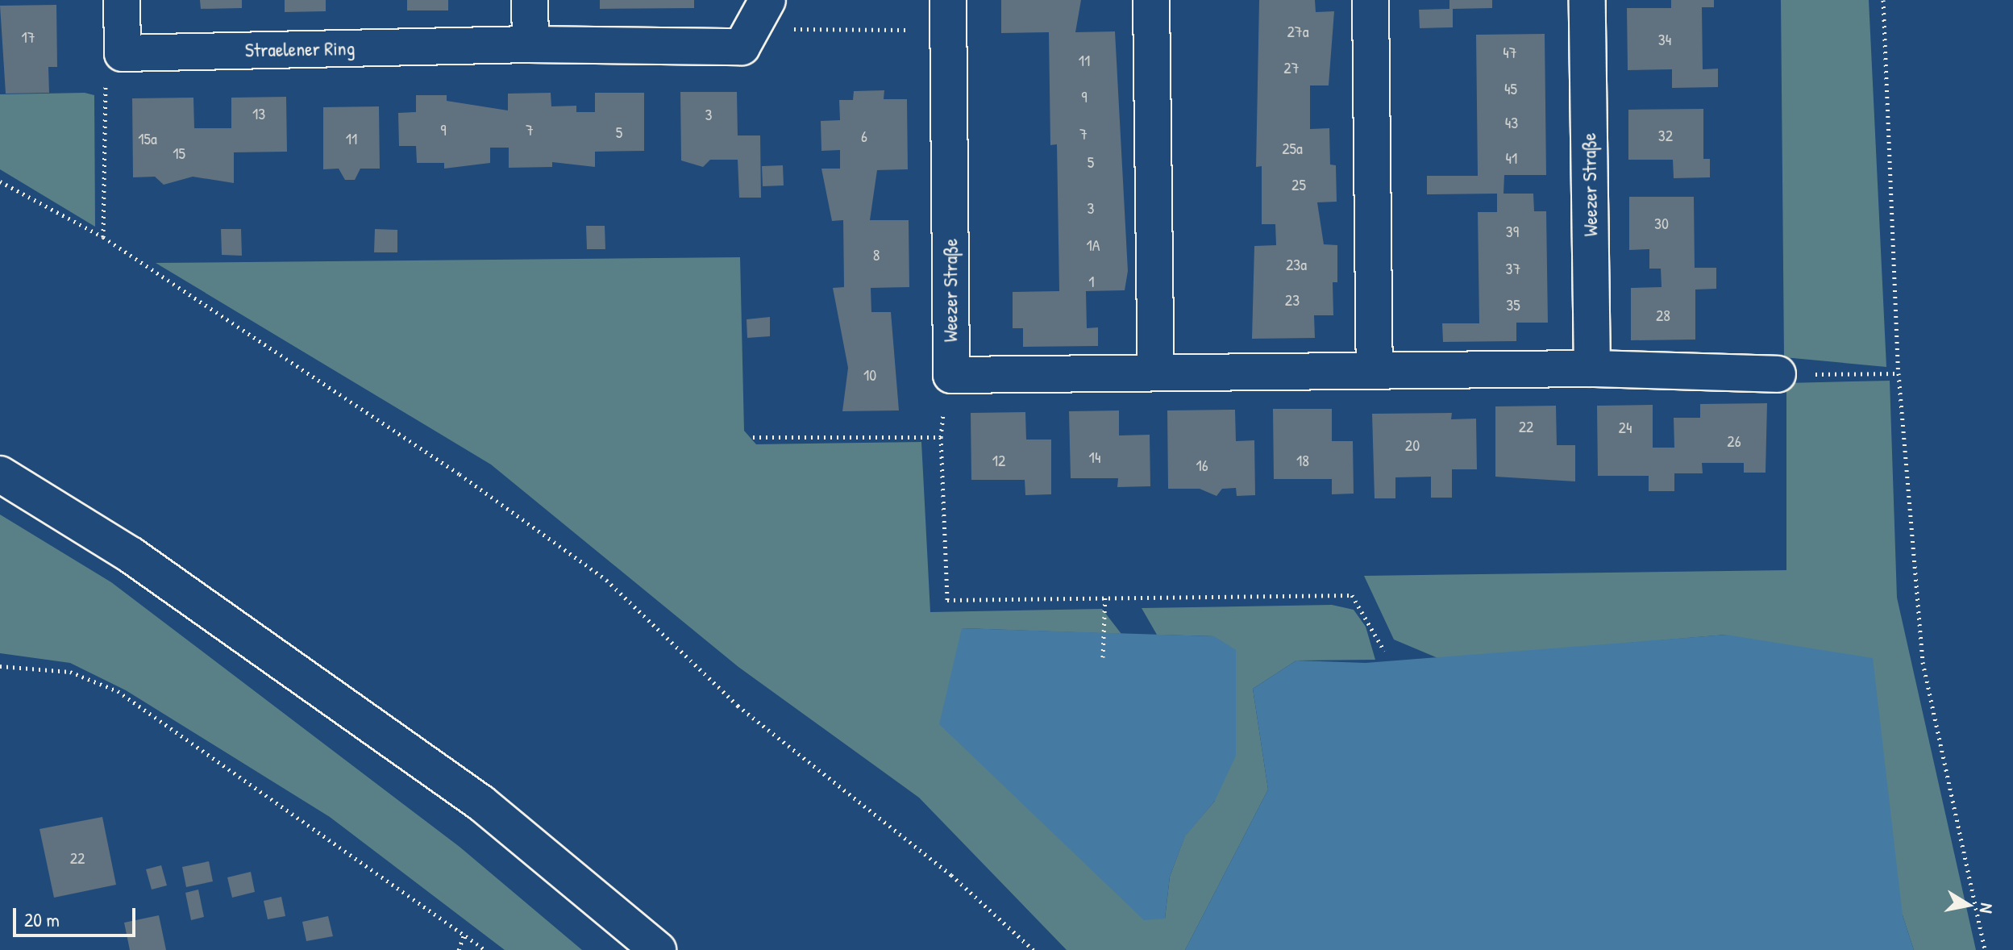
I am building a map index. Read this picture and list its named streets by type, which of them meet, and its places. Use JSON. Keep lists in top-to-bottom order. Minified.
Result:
{"streets":{"street":["Straelener Ring","Weezer Straße"]},"house_numbers":["27a","17","34","47","11","27","45","9","13","3","43","9","7","5","7","32","6","15a","11","25a","15","41","5","25","3","30","39","1A","8","23a","37","1","23","35","28","10","22","24","26","20","14","12","18","16","22"],"scale_bar":"20 m","north":"right"}
